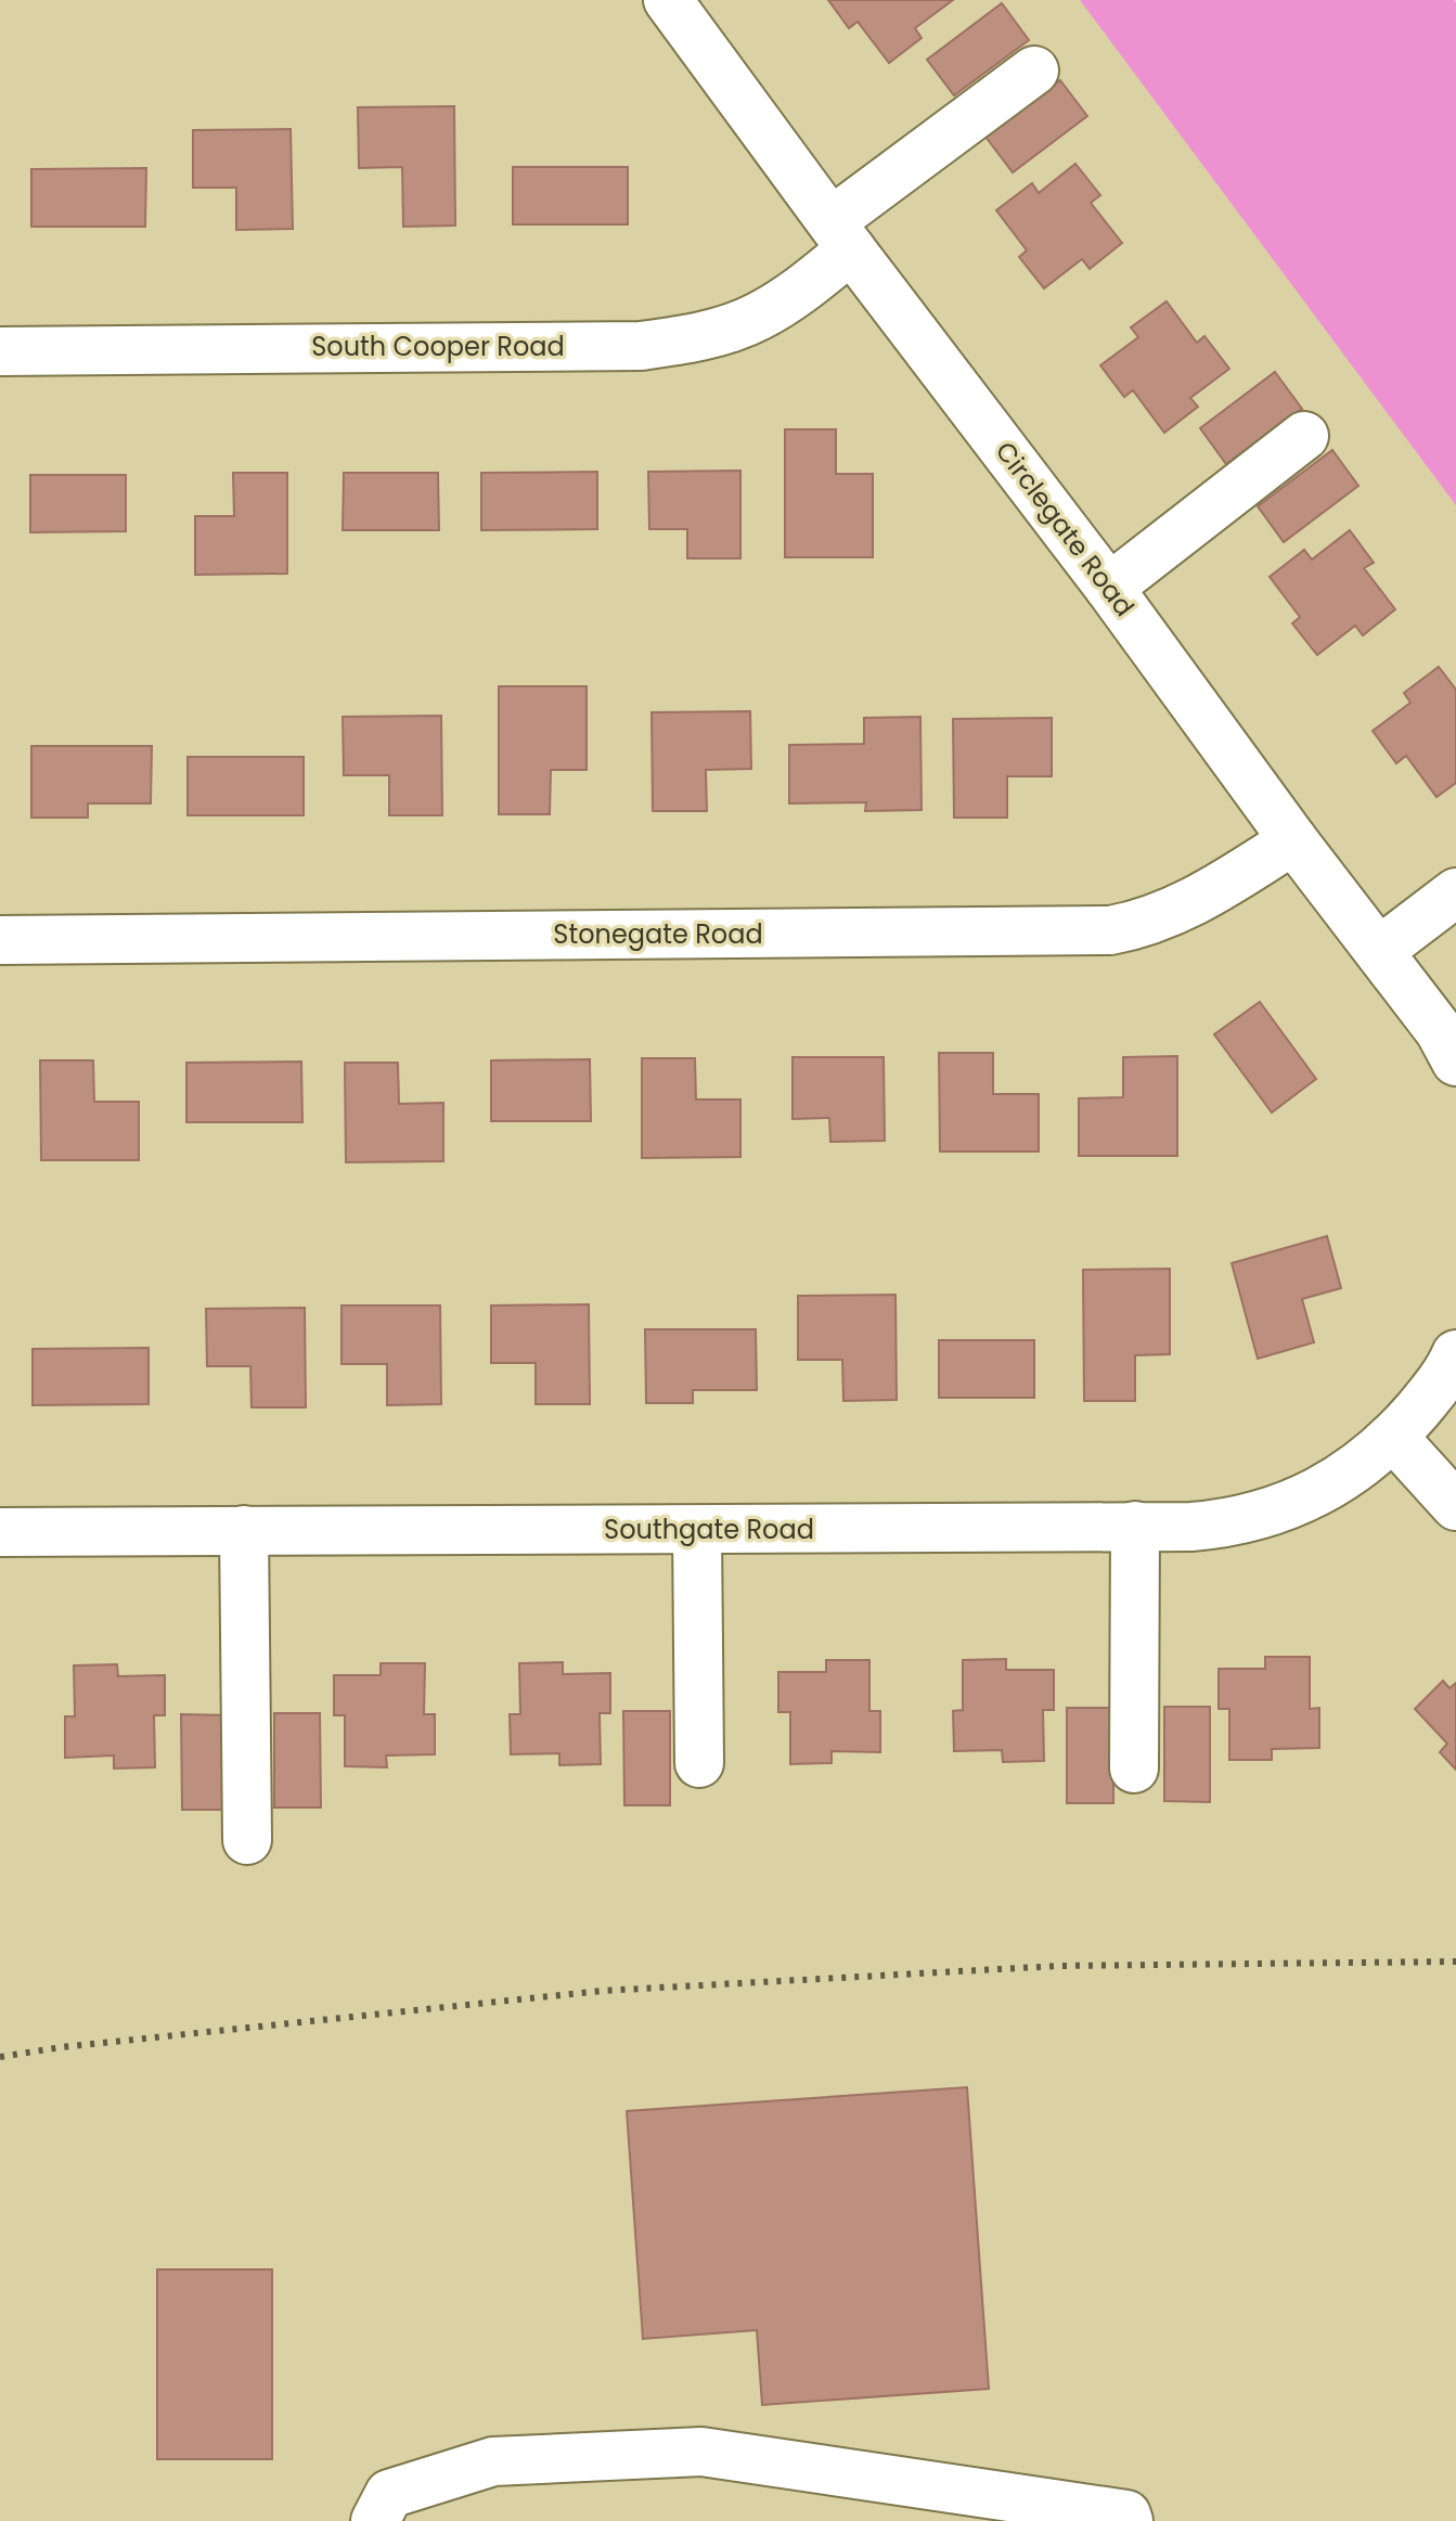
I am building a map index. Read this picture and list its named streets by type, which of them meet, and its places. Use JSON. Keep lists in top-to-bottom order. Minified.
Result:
{"streets":{"street":["South Cooper Road","Circlegate Road","Stonegate Road","Southgate Road"]},"crossings":[["South Cooper Road","Circlegate Road"],["Circlegate Road","Stonegate Road"]]}
